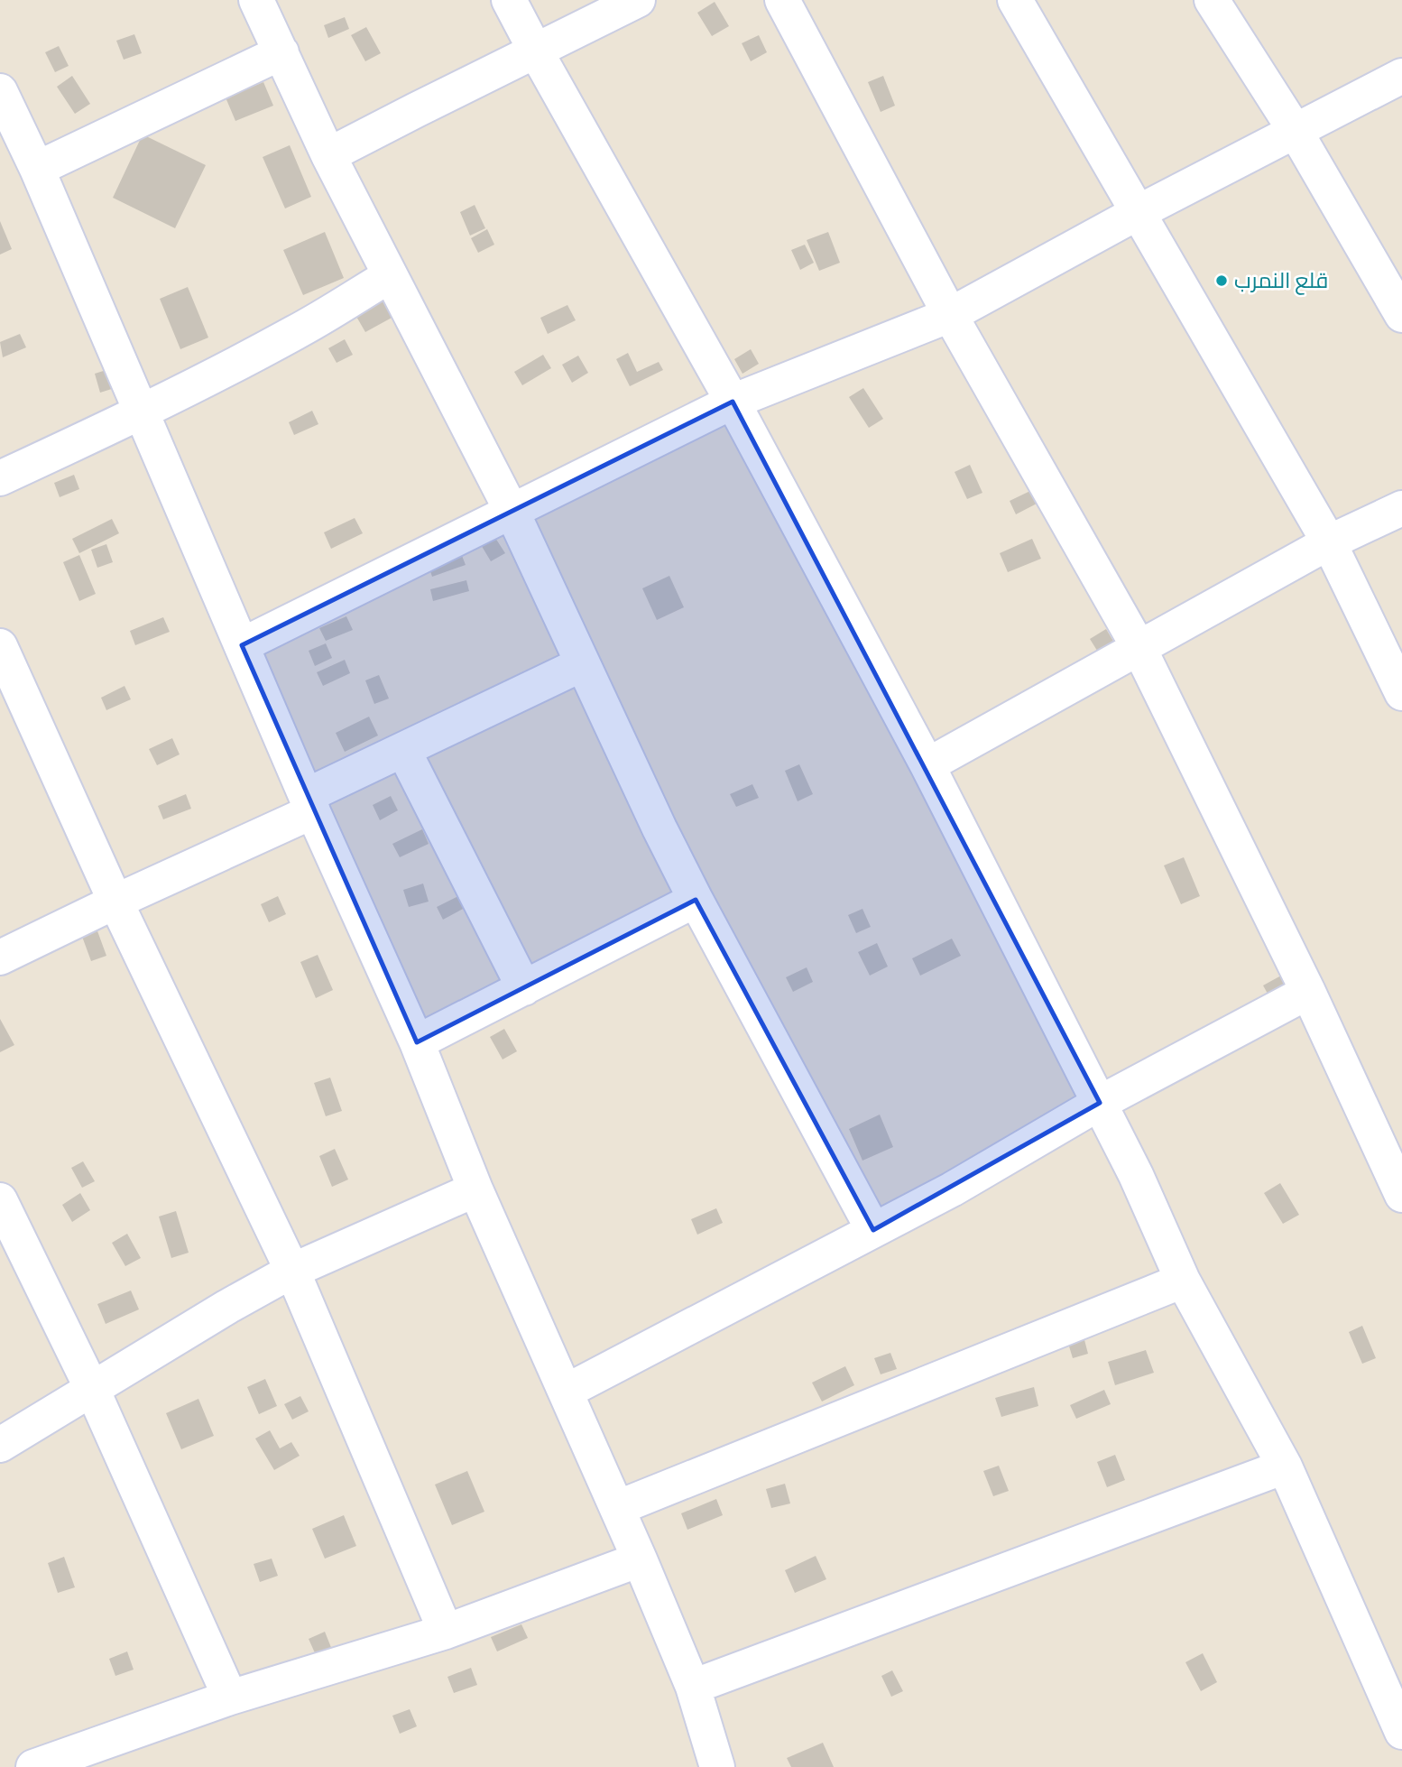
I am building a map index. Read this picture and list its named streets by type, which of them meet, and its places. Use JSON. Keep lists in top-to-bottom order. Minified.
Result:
{"places":["قلع النمرب"]}
